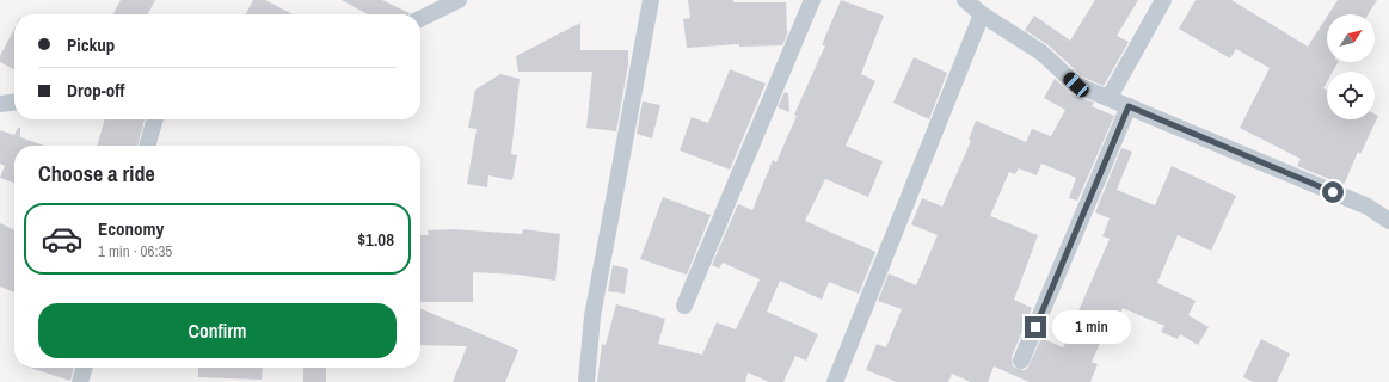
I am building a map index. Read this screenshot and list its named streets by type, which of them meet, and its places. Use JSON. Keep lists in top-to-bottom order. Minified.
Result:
{"north":"top right","page":{"banner":["Pickup","Drop-off"],"heading":"Choose a ride","list":[{"name":"Economy","note":"1 min · 06:35","value":"$1.08"}],"buttons":"Confirm","bubble":"1 min"}}
